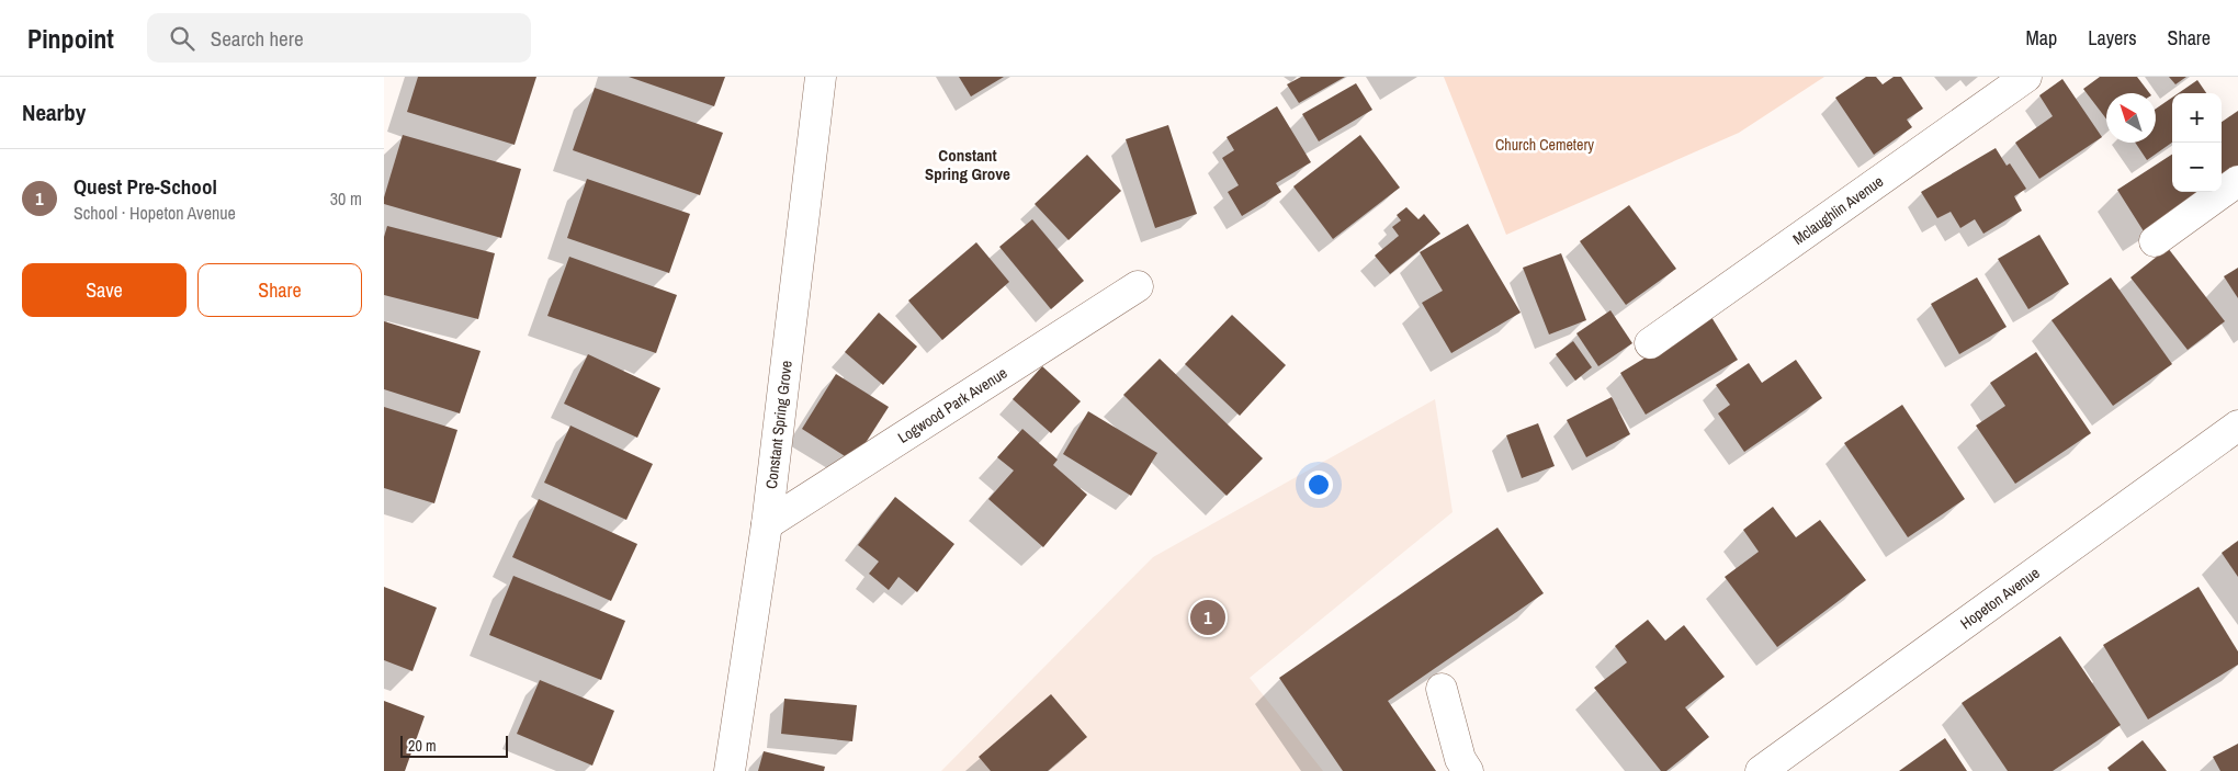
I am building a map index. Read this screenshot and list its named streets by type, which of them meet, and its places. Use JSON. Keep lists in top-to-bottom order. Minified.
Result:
{"streets":{"street":["Mclaughlin Avenue","Logwood Park Avenue","Constant Spring Grove","Hopeton Avenue"]},"crossings":[["Logwood Park Avenue","Constant Spring Grove"]],"districts":["Constant Spring Grove"],"parks":["Church Cemetery"],"scale_bar":"20 m","north":"top left","page":{"header":"Pinpoint","search":"Search here","nav":["Map","Layers","Share"],"heading":"Nearby","map_buttons":["+","−"],"list":[{"mark":"1","name":"Quest Pre-School","note":"School · Hopeton Avenue","value":"30 m"}],"buttons":["Save","Share"],"pins":"1","scale":"20 m"}}
